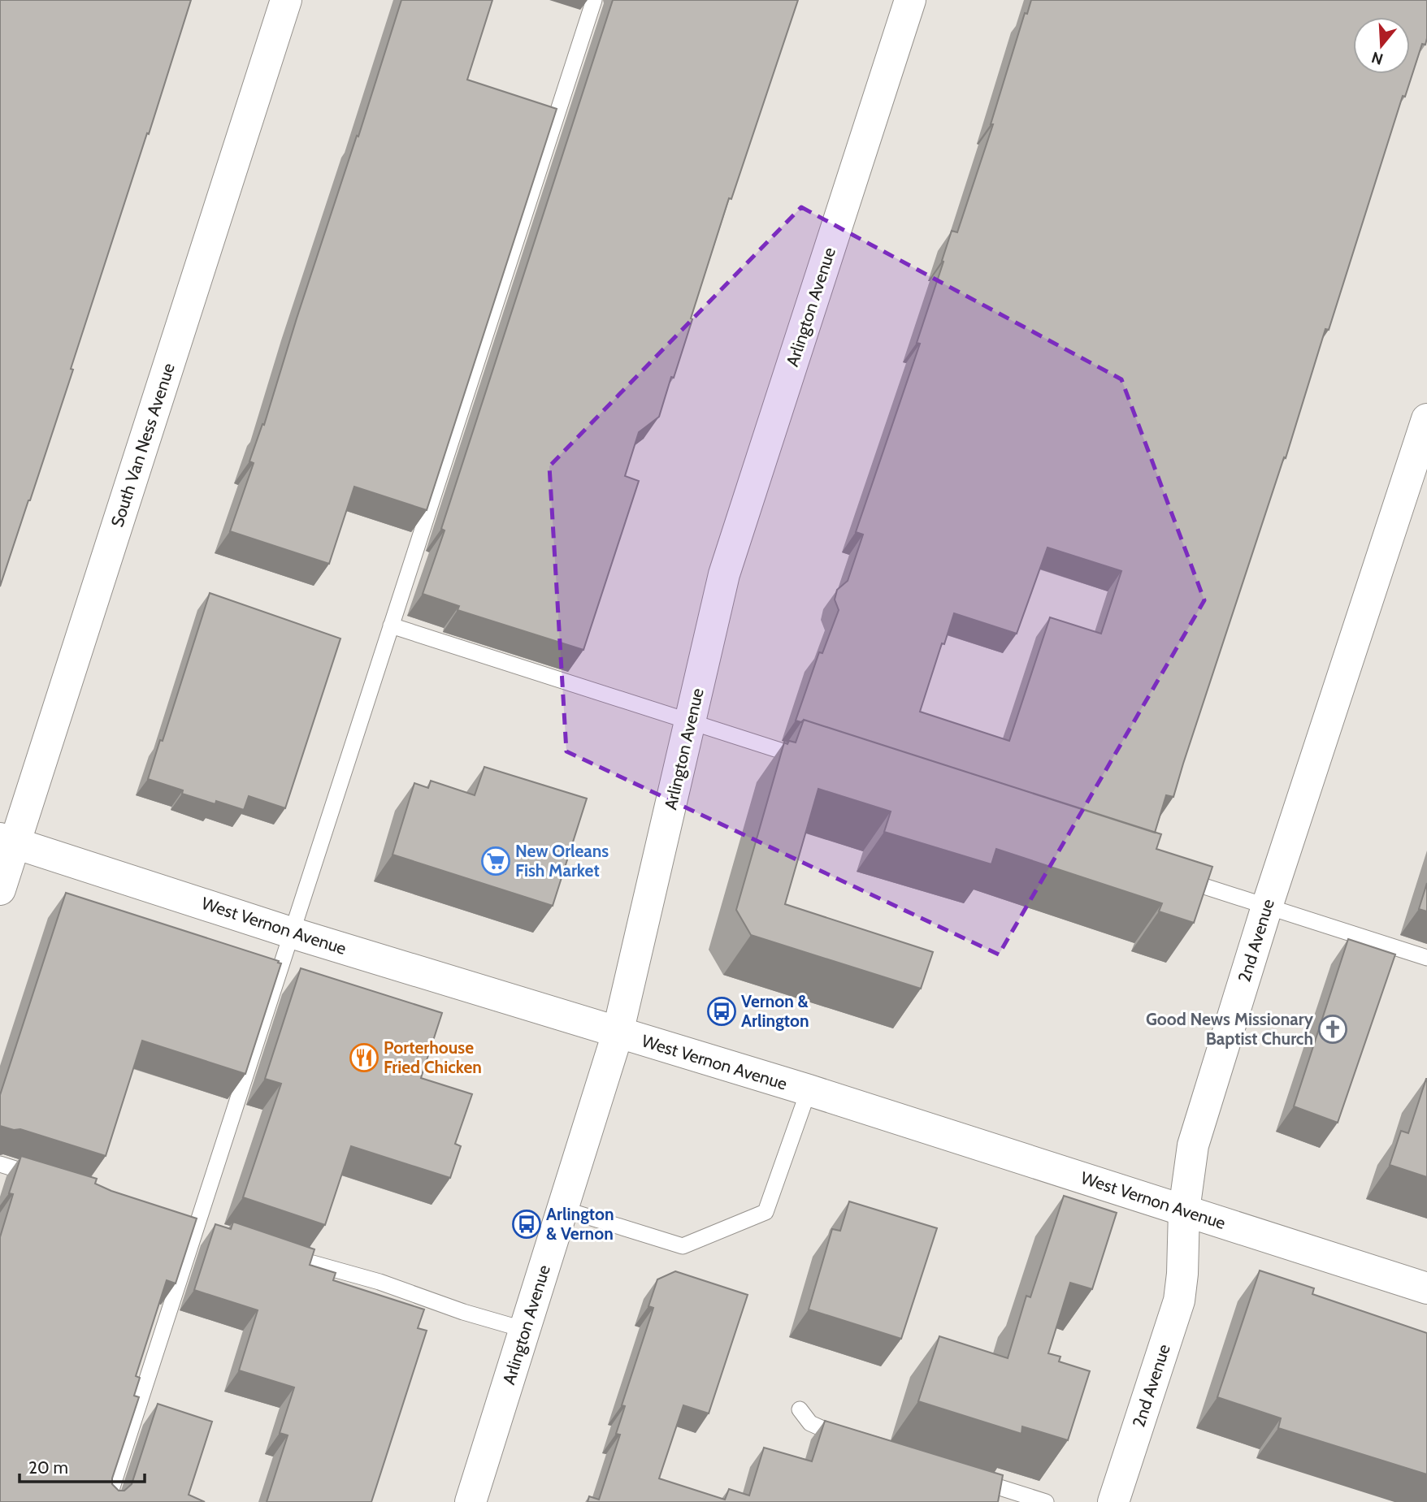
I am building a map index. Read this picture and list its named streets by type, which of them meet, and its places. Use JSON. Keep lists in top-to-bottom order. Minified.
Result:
{"streets":{"main road":["Arlington Avenue","South Van Ness Avenue","West Vernon Avenue","2nd Avenue"]},"crossings":[["Arlington Avenue","West Vernon Avenue"],["South Van Ness Avenue","West Vernon Avenue"],["West Vernon Avenue","2nd Avenue"]],"places":{"supermarket":["New Orleans Fish Market"],"bus stop":["Vernon & Arlington","Arlington & Vernon"],"church":["Good News Missionary Baptist Church"],"restaurant":["Porterhouse Fried Chicken"]},"scale_bar":"20 m","north":"bottom"}
